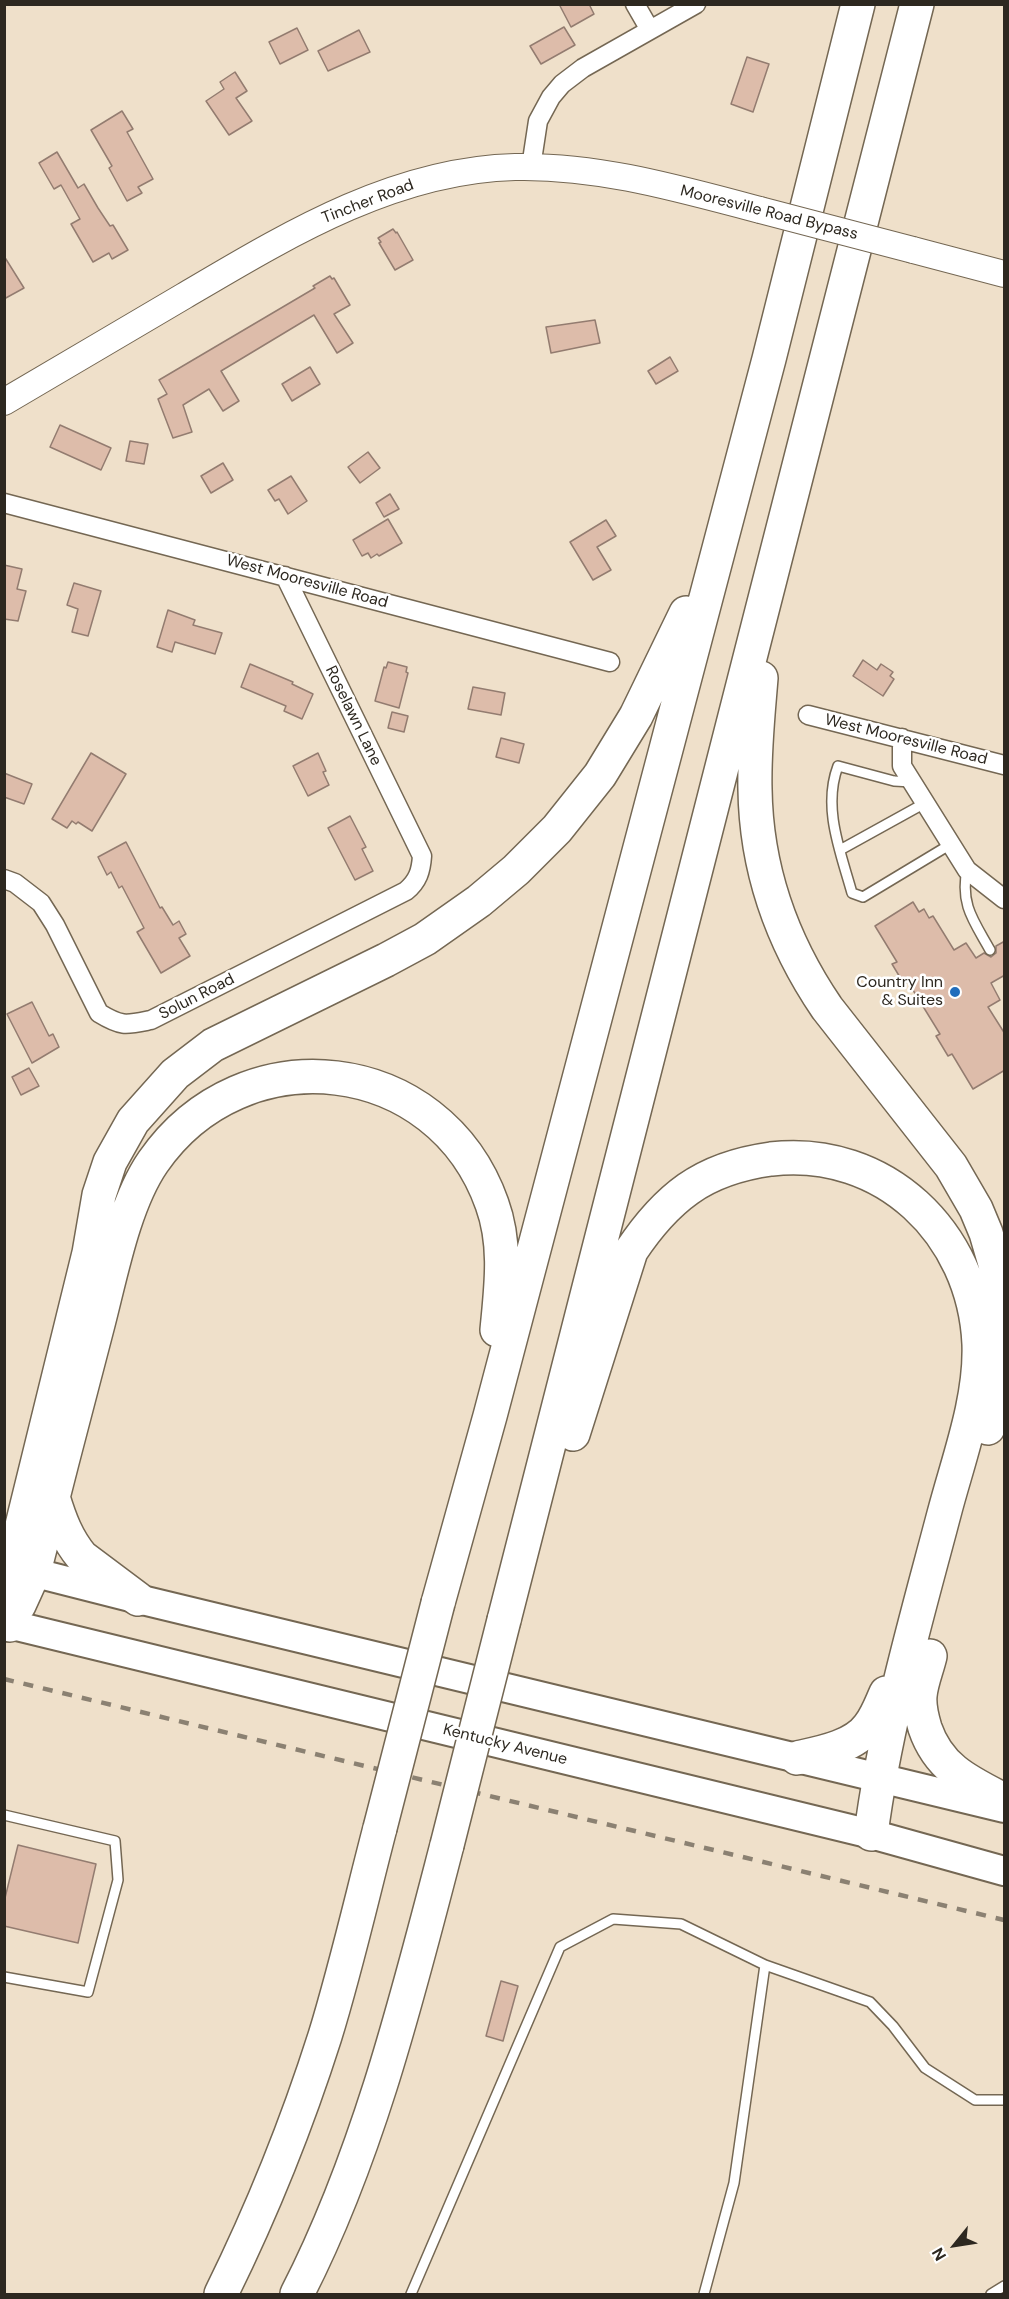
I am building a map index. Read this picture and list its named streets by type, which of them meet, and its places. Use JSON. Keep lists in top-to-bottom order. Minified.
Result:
{"streets":{"main road":["Kentucky Avenue"],"street":["Tincher Road","Mooresville Road Bypass","West Mooresville Road","Roselawn Lane","Solun Road"]},"crossings":[["Tincher Road","Mooresville Road Bypass"],["West Mooresville Road","Roselawn Lane"],["Roselawn Lane","Solun Road"]],"places":["Country Inn & Suites"],"north":"bottom left"}
